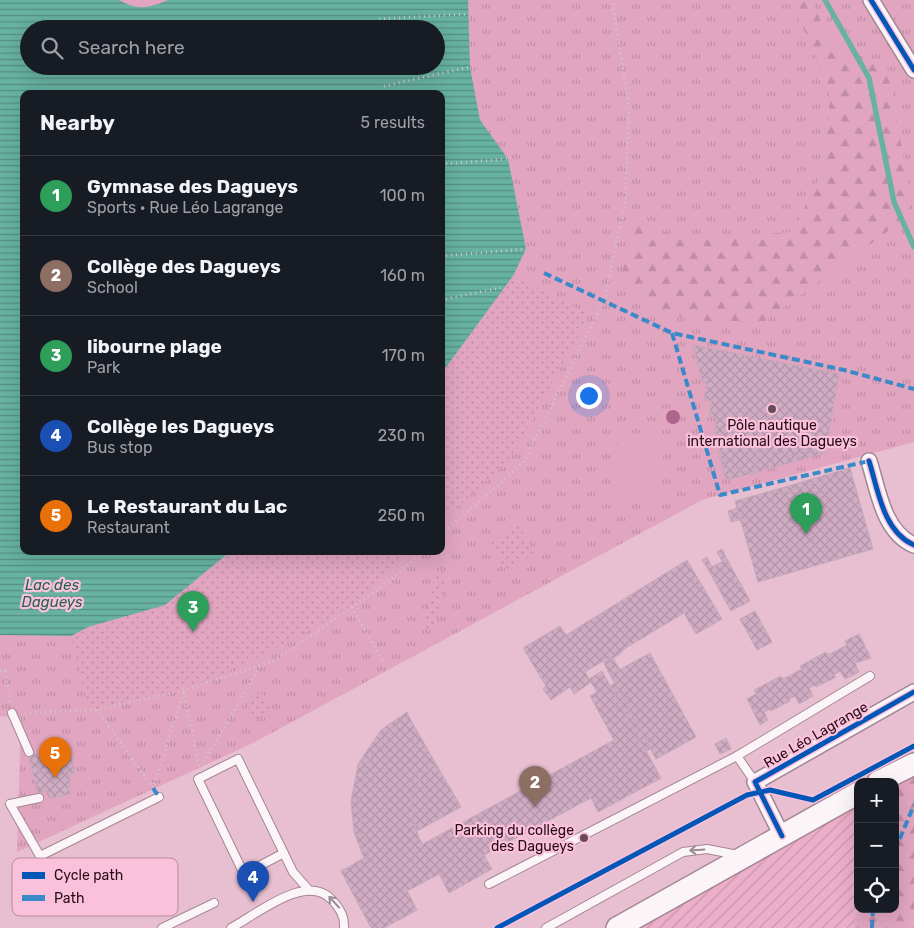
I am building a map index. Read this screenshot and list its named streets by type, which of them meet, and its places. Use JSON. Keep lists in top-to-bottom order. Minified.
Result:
{"streets":{"street":["Rue Léo Lagrange"]},"water":["Lac des Dagueys"],"places":["Pôle nautique international des Dagueys","Parking du collège des Dagueys"],"legend":["Cycle path","Path"],"page":{"search":"Search here","heading":["Nearby","5 results"],"list":[{"mark":"1","name":"Gymnase des Dagueys","note":"Sports · Rue Léo Lagrange","value":"100 m"},{"mark":"2","name":"Collège des Dagueys","note":"School","value":"160 m"},{"mark":"3","name":"libourne plage","note":"Park","value":"170 m"},{"mark":"4","name":"Collège les Dagueys","note":"Bus stop","value":"230 m"},{"mark":"5","name":"Le Restaurant du Lac","note":"Restaurant","value":"250 m"}],"pins":["1","3","5","2","4"],"map_buttons":["+","−"]}}
